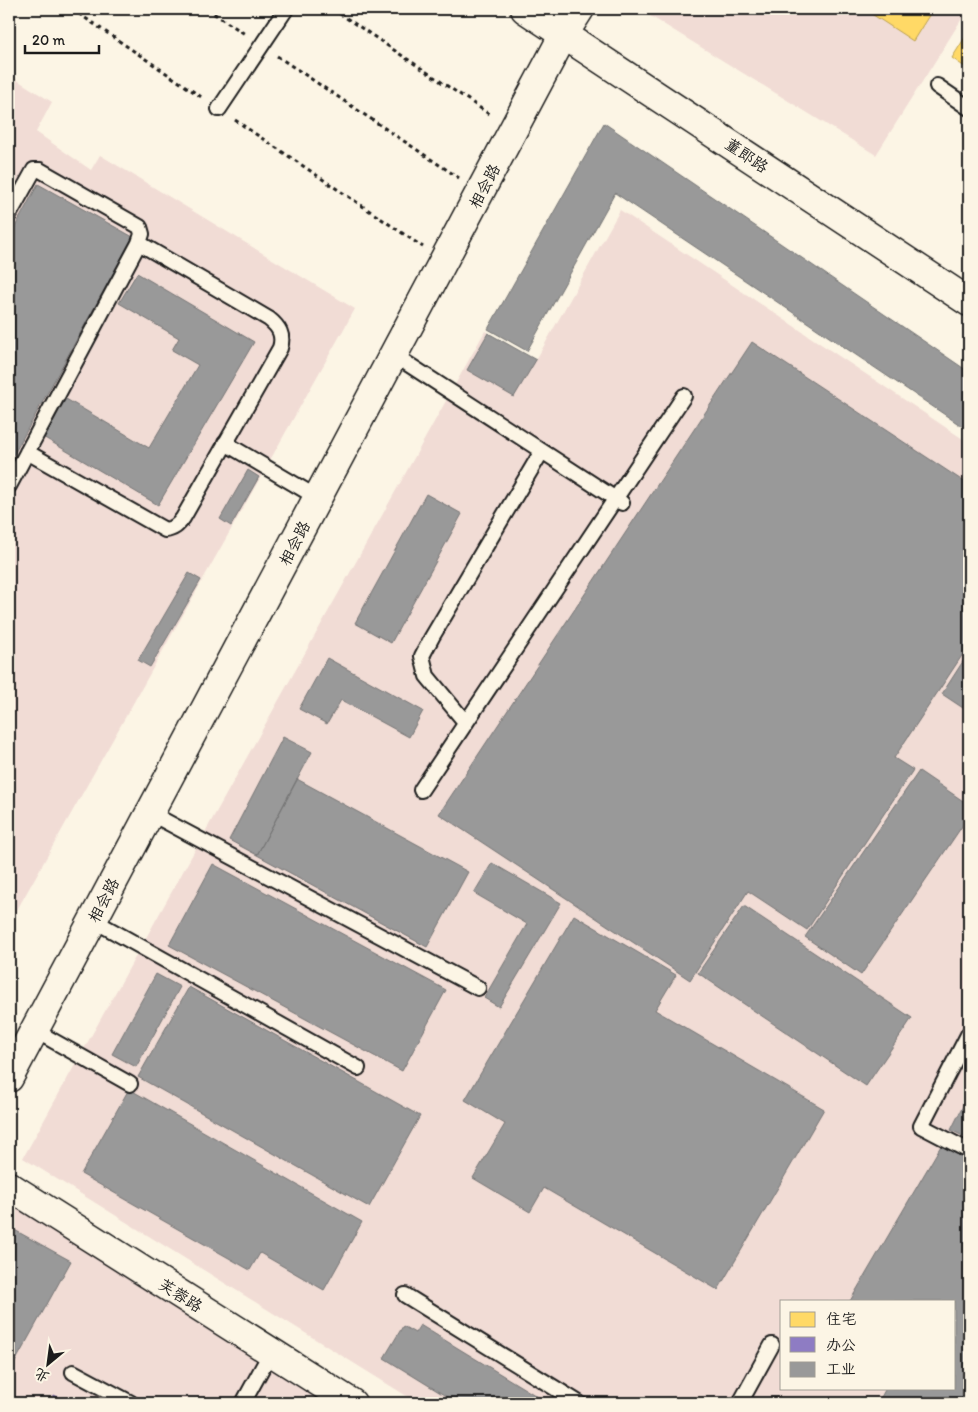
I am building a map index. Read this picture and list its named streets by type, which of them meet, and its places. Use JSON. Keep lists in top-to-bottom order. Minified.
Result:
{"streets":{"street":["董郎路","相会路","芙蓉路"]},"crossings":[["董郎路","相会路"]],"legend":["住宅","办公","工业"],"scale_bar":"20 m","north":"bottom left"}
